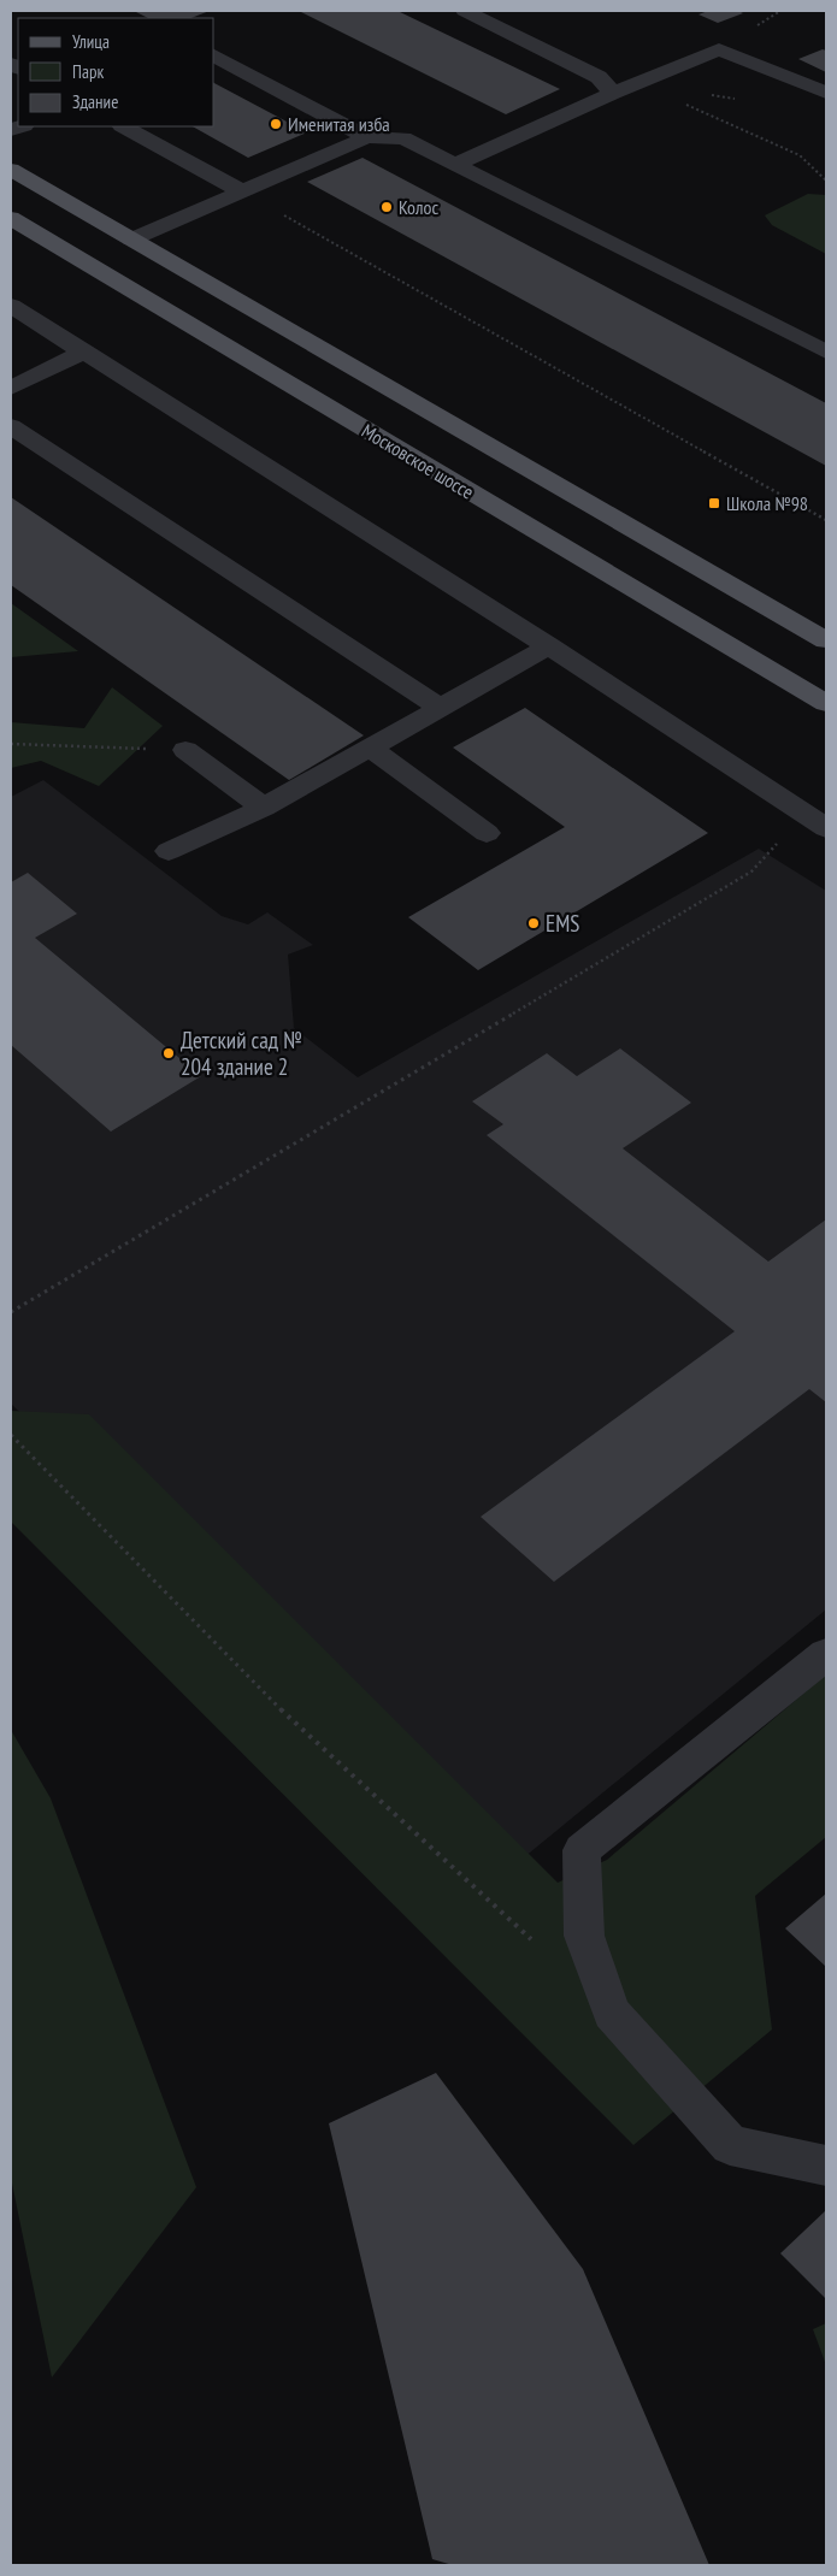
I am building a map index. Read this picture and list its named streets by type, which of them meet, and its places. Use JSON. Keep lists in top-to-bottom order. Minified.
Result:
{"streets":{"main road":["Московское шоссе"]},"places":{"other":["Именитая изба","Колос","EMS","Детский сад № 204 здание 2"],"transit":["Школа №98"]},"legend":["Улица","Парк","Здание"]}
